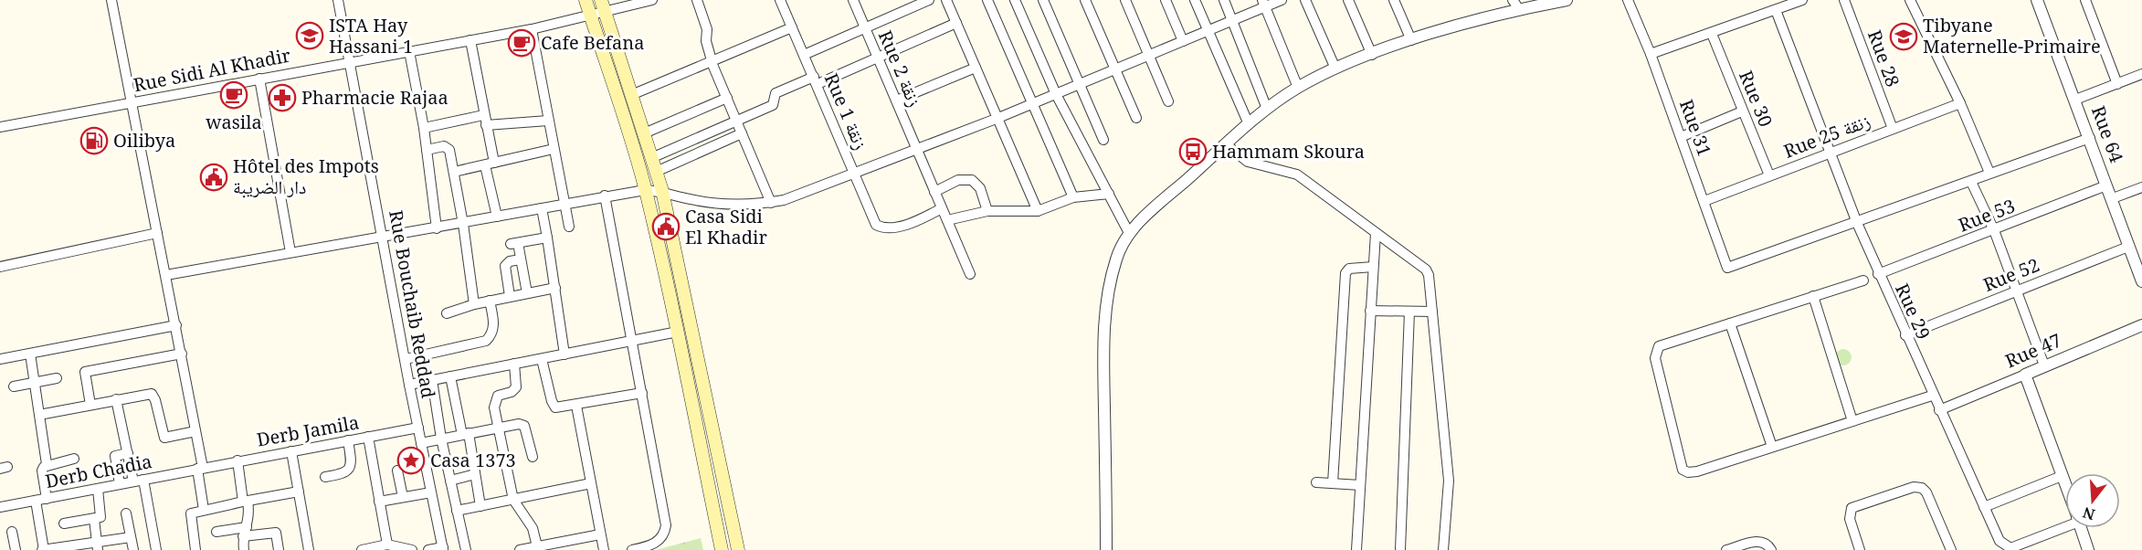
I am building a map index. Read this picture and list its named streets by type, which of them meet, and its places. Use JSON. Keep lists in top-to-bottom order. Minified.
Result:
{"streets":{"street":["Rue 28","Rue 2 زنقة","Rue Sidi Al Khadir","Rue 30","Rue 1 زنقة","Rue 31","Rue 64","Rue 25 زنقة","Rue 53","Rue 52","Rue Bouchaib Reddad","Rue 29","Rue 47","Derb Jamila","Derb Chadia"]},"crossings":[["Rue 28","Rue 25 زنقة"],["Rue 2 زنقة","Rue 1 زنقة"],["Rue Sidi Al Khadir","Rue Bouchaib Reddad"],["Rue 30","Rue 25 زنقة"],["Rue 31","Rue 25 زنقة"],["Rue 31","Rue 29"],["Rue 64","Rue 53"],["Rue 64","Rue 52"],["Rue 25 زنقة","Rue 29"],["Rue 53","Rue 29"],["Rue 52","Rue 29"],["Rue Bouchaib Reddad","Derb Jamila"],["Rue 29","Rue 47"],["Derb Jamila","Derb Chadia"]],"places":{"school or university":["ISTA Hay Hassani 1","Tibyane Maternelle-Primaire"],"cafe":["Cafe Befana","wasila"],"pharmacy":["Pharmacie Rajaa"],"fuel station":["Oilibya"],"bus stop":["Hammam Skoura"],"public building":["Hôtel des Impots دار الضريبة","Casa Sidi El Khadir"],"place":["Casa 1373"]},"north":"bottom"}
